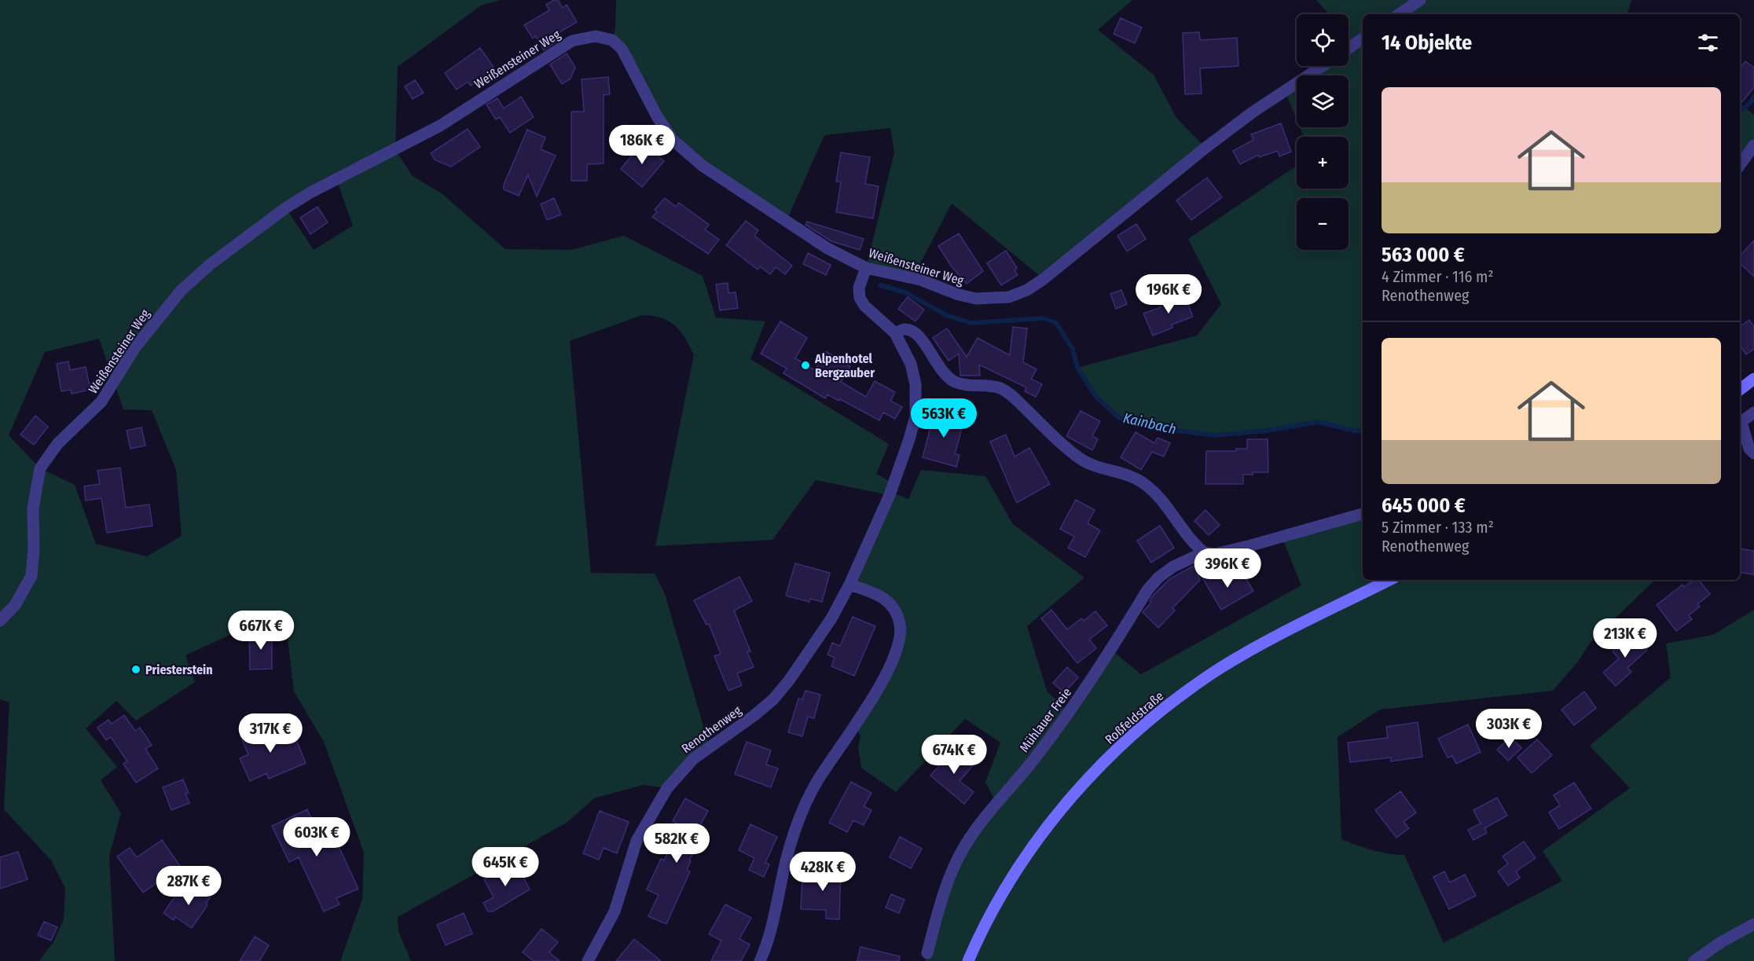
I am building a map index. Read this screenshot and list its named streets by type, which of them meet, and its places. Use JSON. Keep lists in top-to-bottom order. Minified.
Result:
{"streets":{"main road":["Roßfeldstraße"],"street":["Weißensteiner Weg","Mühlauer Freie","Renothenweg"]},"crossings":[["Weißensteiner Weg","Renothenweg"]],"water":["Kainbach"],"places":["Alpenhotel Bergzauber","Priesterstein"],"page":{"map_buttons":["+","−"],"heading":"14 Objekte","list":[{"name":"563 000 €","note":"4 Zimmer · 116 m² · Renothenweg"},{"name":"645 000 €","note":"5 Zimmer · 133 m² · Renothenweg"}],"price":["186K €","196K €","563K €","396K €","667K €","213K €","303K €","317K €","674K €","603K €","582K €","645K €","428K €","287K €"]}}
